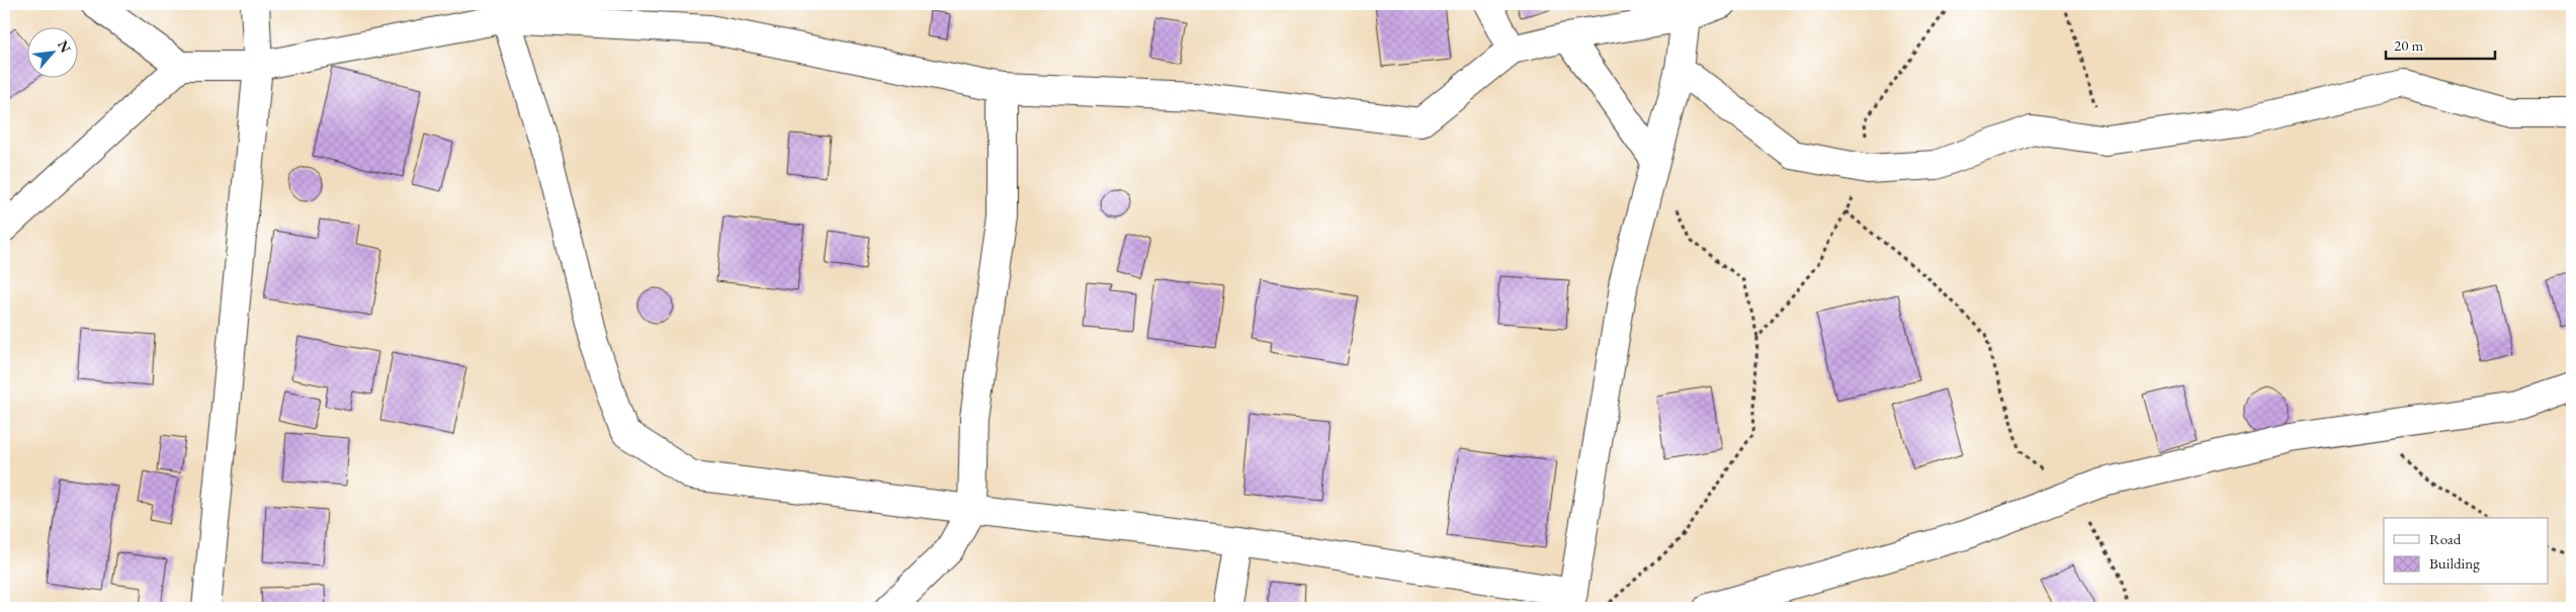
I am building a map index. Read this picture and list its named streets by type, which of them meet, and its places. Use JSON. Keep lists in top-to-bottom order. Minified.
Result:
{"legend":["Road","Building"],"scale_bar":"20 m","north":"top right"}
